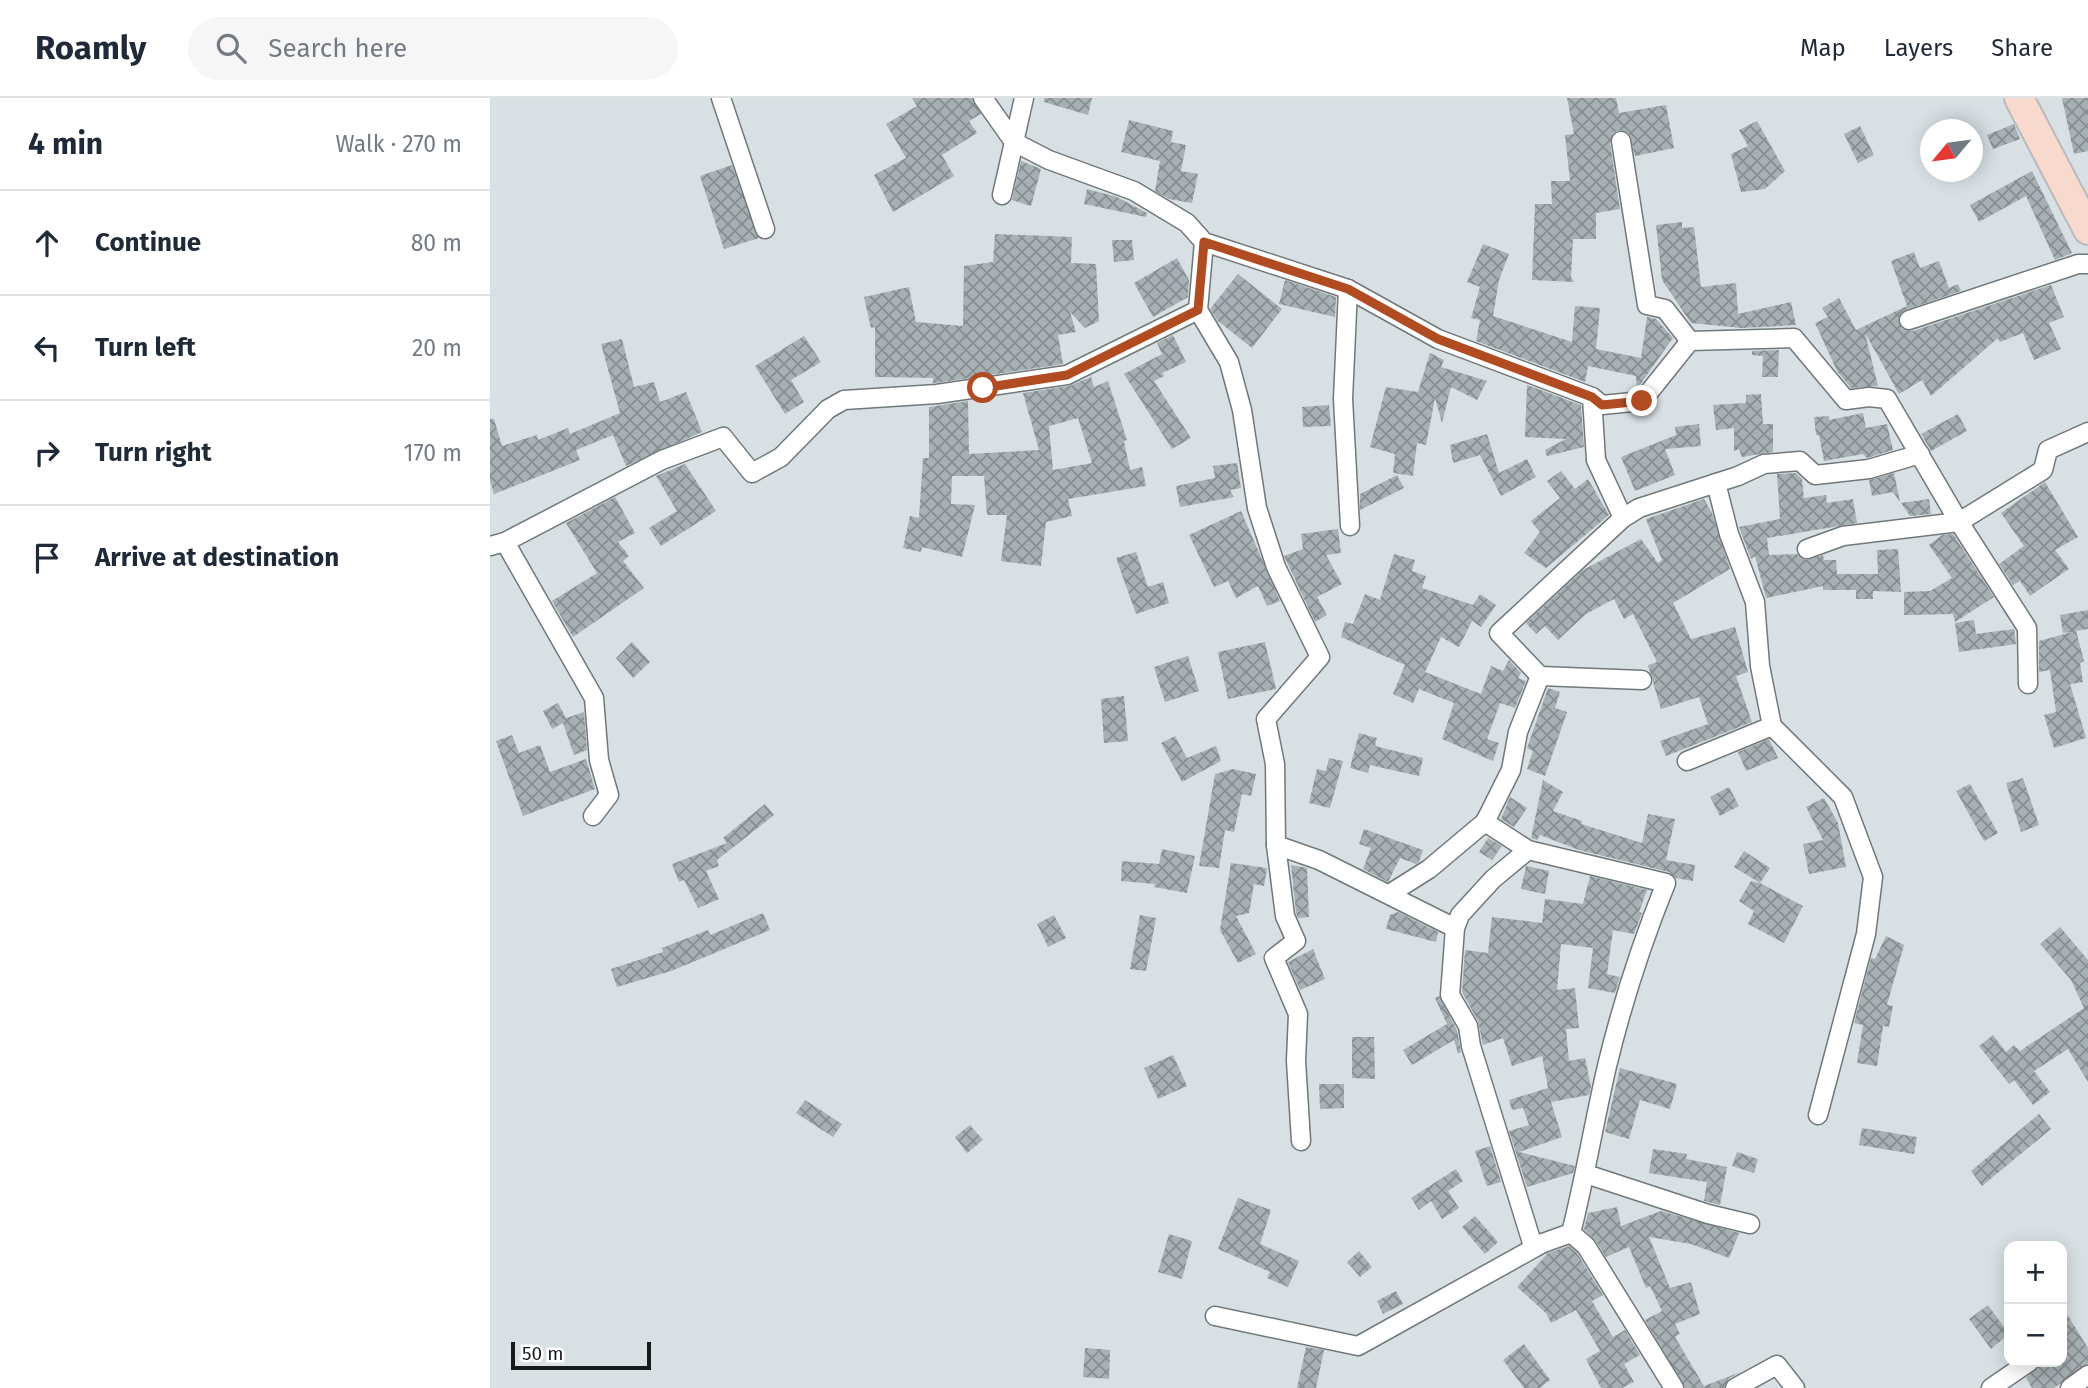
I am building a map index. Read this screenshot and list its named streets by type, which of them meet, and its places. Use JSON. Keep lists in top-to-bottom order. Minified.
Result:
{"scale_bar":"50 m","north":"bottom left","page":{"header":"Roamly","search":"Search here","nav":["Map","Layers","Share"],"heading":["4 min","Walk · 270 m"],"list":[["Continue","80 m"],["Turn left","20 m"],["Turn right","170 m"],"Arrive at destination"],"map_buttons":["+","−"],"scale":"50 m"}}
